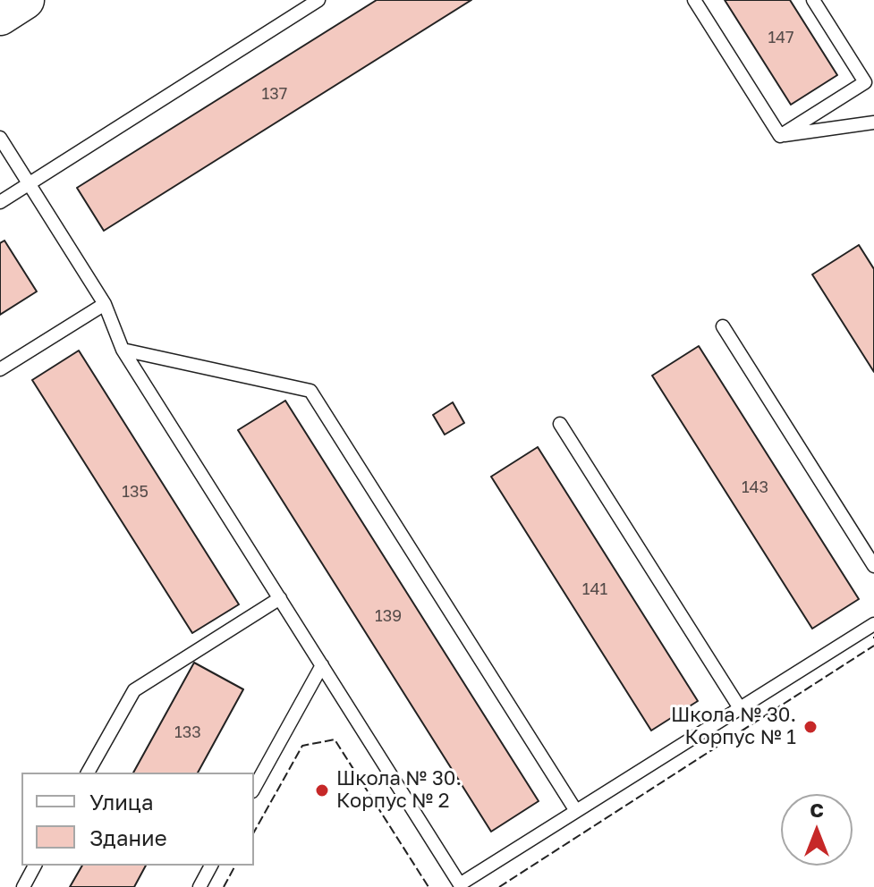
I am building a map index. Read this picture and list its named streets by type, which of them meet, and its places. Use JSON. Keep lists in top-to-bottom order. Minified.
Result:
{"places":["Школа № 30. Корпус № 1","Школа № 30. Корпус № 2"],"house_numbers":["147","137","143","135","141","139","133"],"legend":["Улица","Здание"],"north":"top"}
